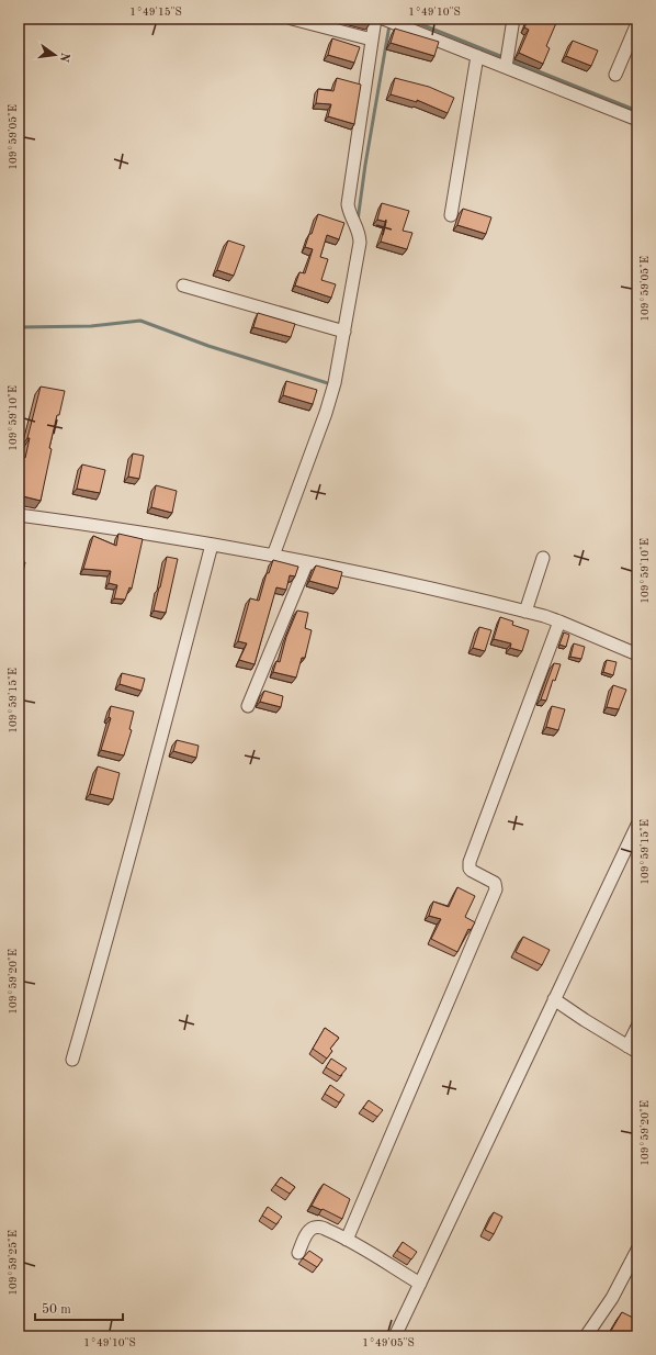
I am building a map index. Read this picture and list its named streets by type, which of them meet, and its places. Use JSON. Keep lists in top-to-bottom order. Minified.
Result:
{"scale_bar":"50 m","north":"right","coordinates":["1°49'15\"S","1°49'10\"S","109°59'05\"E","109°59'10\"E","109°59'15\"E","109°59'20\"E","109°59'25\"E","1°49'05\"S"]}
